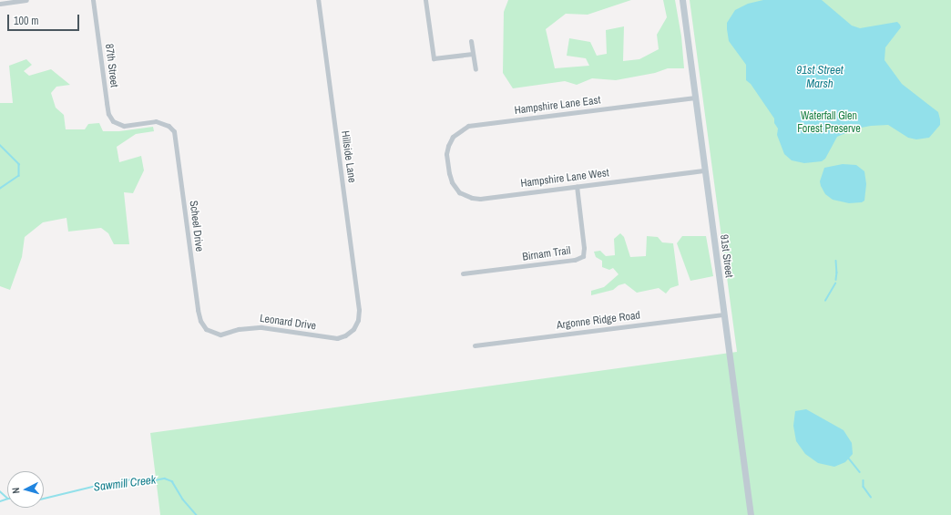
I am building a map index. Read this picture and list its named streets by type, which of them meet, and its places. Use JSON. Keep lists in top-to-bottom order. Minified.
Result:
{"streets":{"main road":["91st Street"],"street":["87th Street","Hampshire Lane East","Hillside Lane","Hampshire Lane West","Scheel Drive","Birnam Trail","Argonne Ridge Road","Leonard Drive"]},"crossings":[["87th Street","Scheel Drive"],["Hampshire Lane East","Hampshire Lane West"],["Hampshire Lane East","91st Street"],["Hillside Lane","Leonard Drive"],["Hampshire Lane West","Birnam Trail"],["Hampshire Lane West","91st Street"],["Scheel Drive","Leonard Drive"],["91st Street","Argonne Ridge Road"]],"water":["91st Street Marsh","Sawmill Creek"],"parks":["Waterfall Glen Forest Preserve"],"scale_bar":"100 m","north":"left"}
